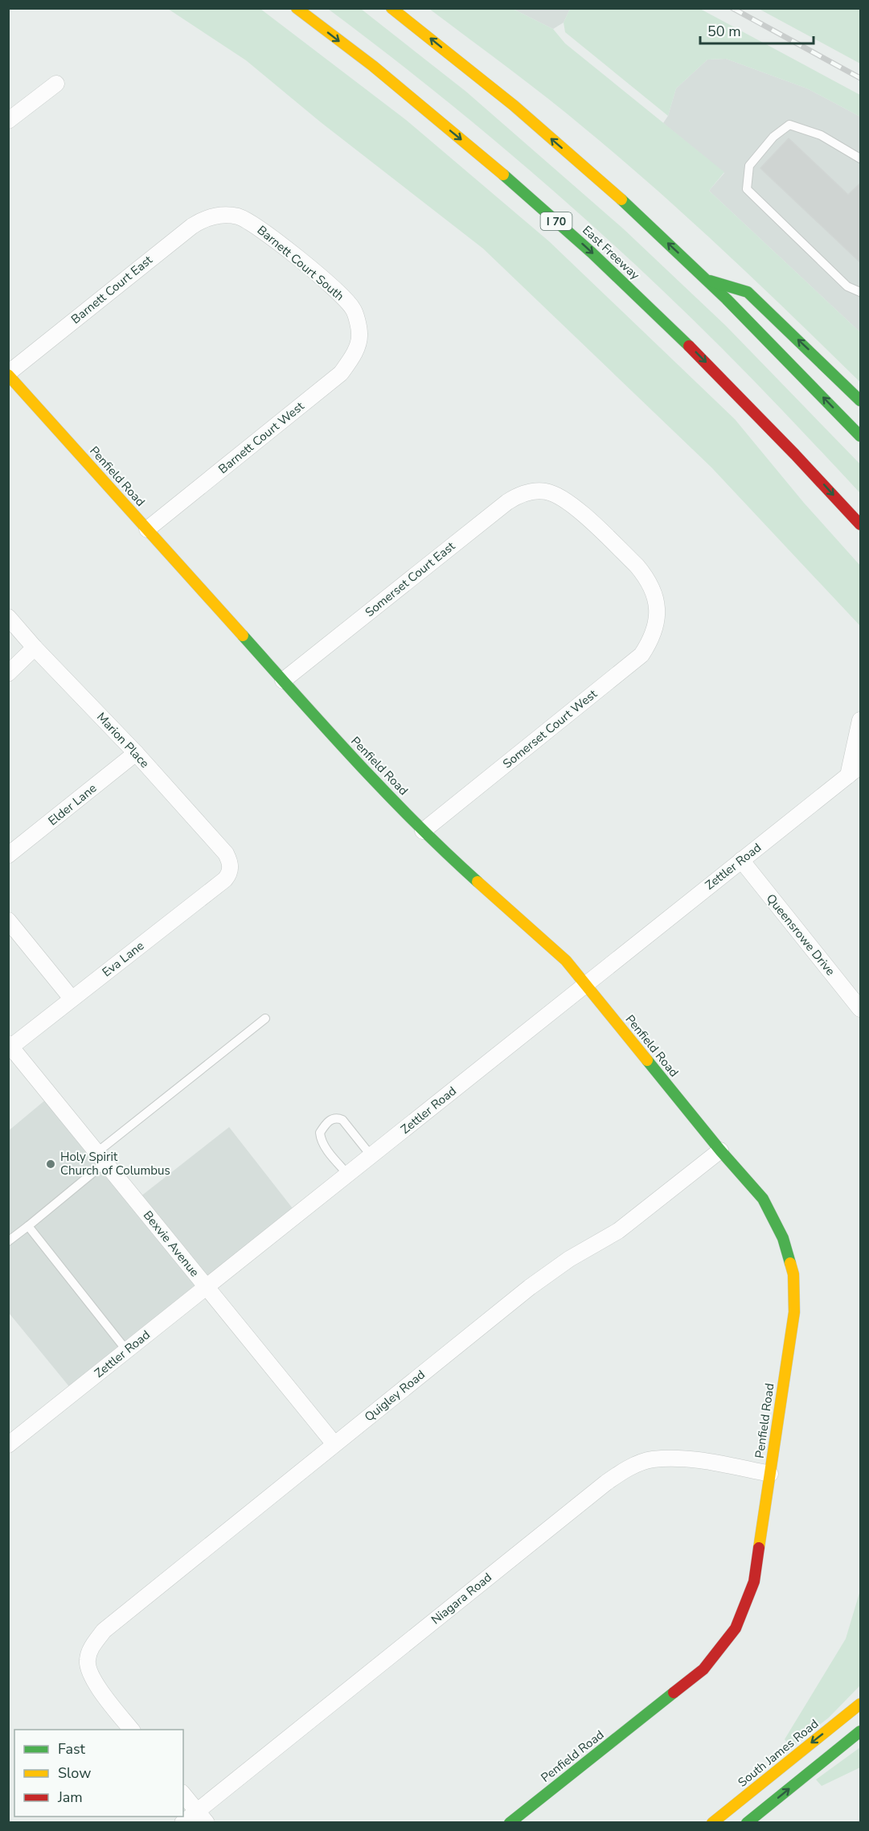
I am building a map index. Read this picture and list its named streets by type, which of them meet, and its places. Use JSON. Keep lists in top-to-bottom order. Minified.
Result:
{"streets":{"main road":["I 70","East Freeway","Penfield Road","South James Road"],"street":["Barnett Court South","Barnett Court East","Barnett Court West","Somerset Court East","Somerset Court West","Marion Place","Elder Lane","Zettler Road","Queensrowe Drive","Eva Lane","Bexvie Avenue","Quigley Road","Niagara Road"]},"crossings":[["Barnett Court South","Barnett Court East"],["Barnett Court South","Barnett Court West"],["Barnett Court East","Penfield Road"],["Barnett Court West","Penfield Road"],["Penfield Road","Somerset Court East"],["Penfield Road","Somerset Court West"],["Penfield Road","Zettler Road"],["Penfield Road","Quigley Road"],["Penfield Road","Niagara Road"],["Somerset Court East","Somerset Court West"],["Marion Place","Elder Lane"],["Marion Place","Eva Lane"],["Zettler Road","Queensrowe Drive"],["Zettler Road","Bexvie Avenue"],["Eva Lane","Bexvie Avenue"],["Bexvie Avenue","Quigley Road"]],"places":["Holy Spirit Church of Columbus"],"legend":["Fast","Slow","Jam"],"scale_bar":"50 m"}
